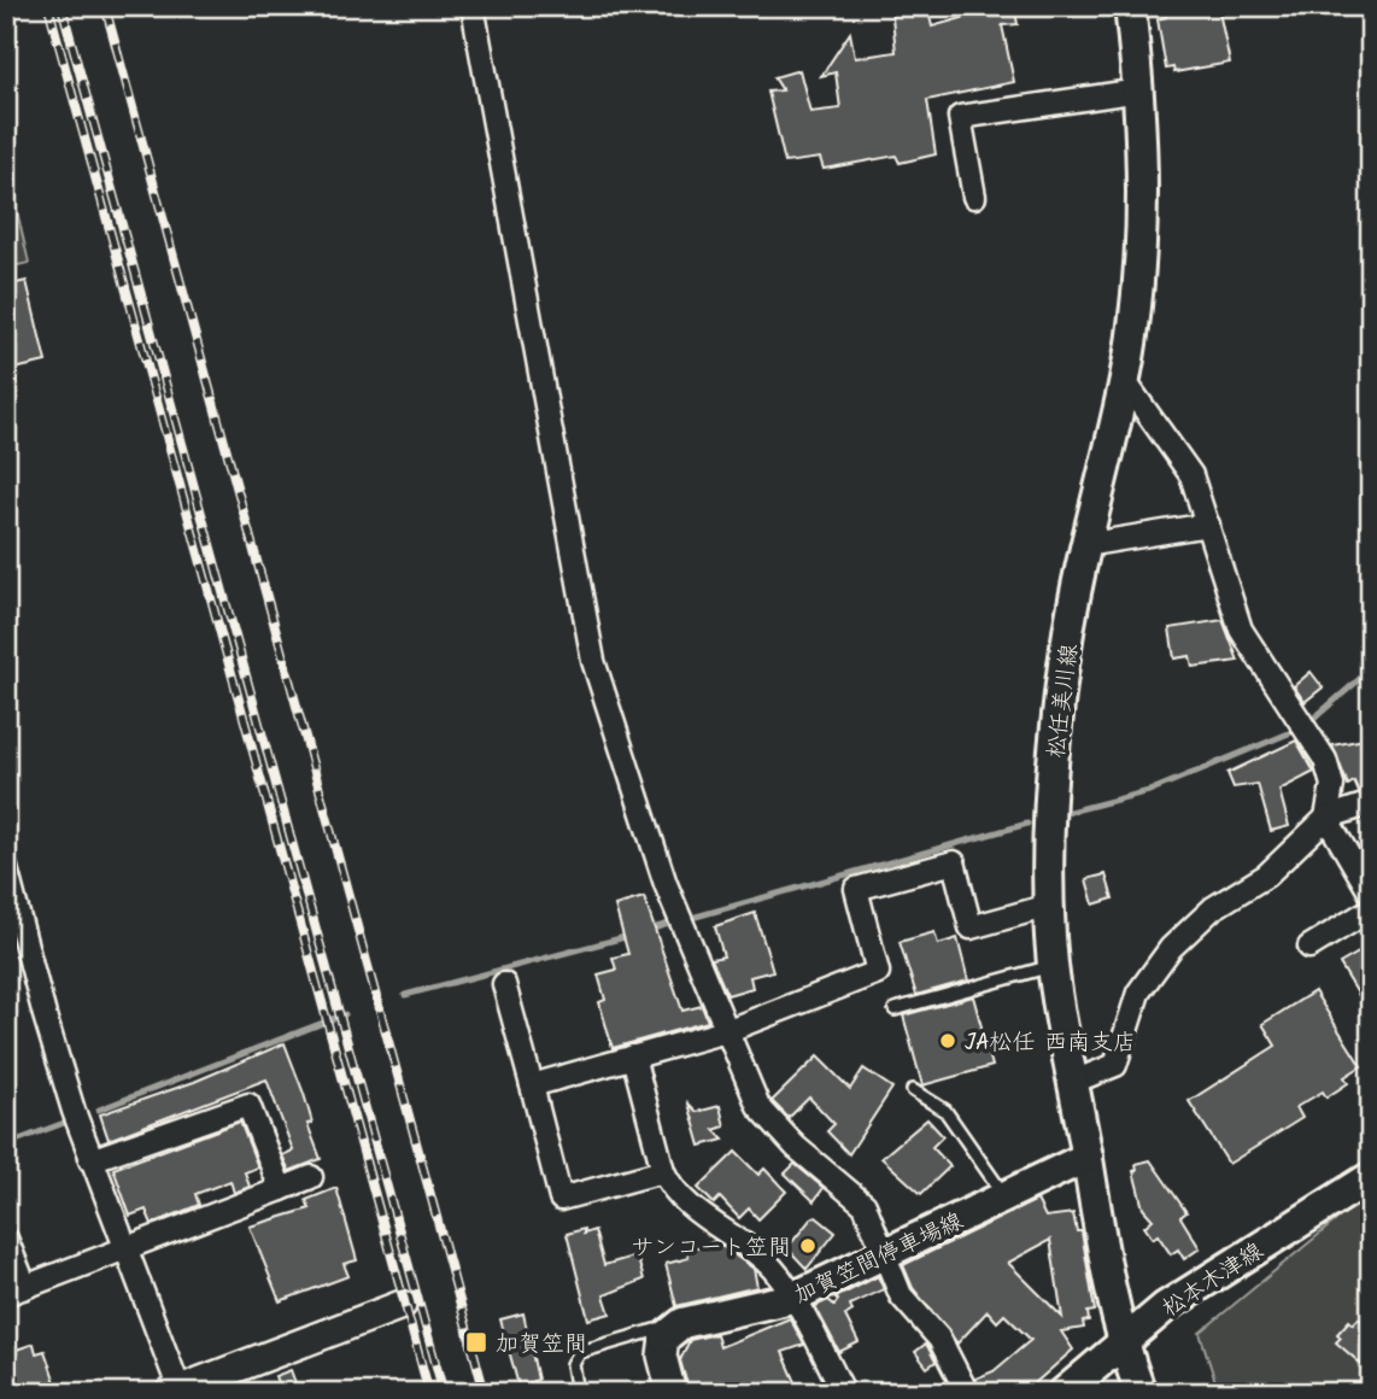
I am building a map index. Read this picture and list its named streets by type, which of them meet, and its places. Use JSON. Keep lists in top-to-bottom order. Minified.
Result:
{"streets":{"main road":["松任美川線","加賀笠間停車場線","松本木津線"]},"crossings":[["松任美川線","加賀笠間停車場線"],["松任美川線","松本木津線"]],"places":{"other":["JA松任 西南支店","サンコート笠間"],"transit":["加賀笠間"]}}
